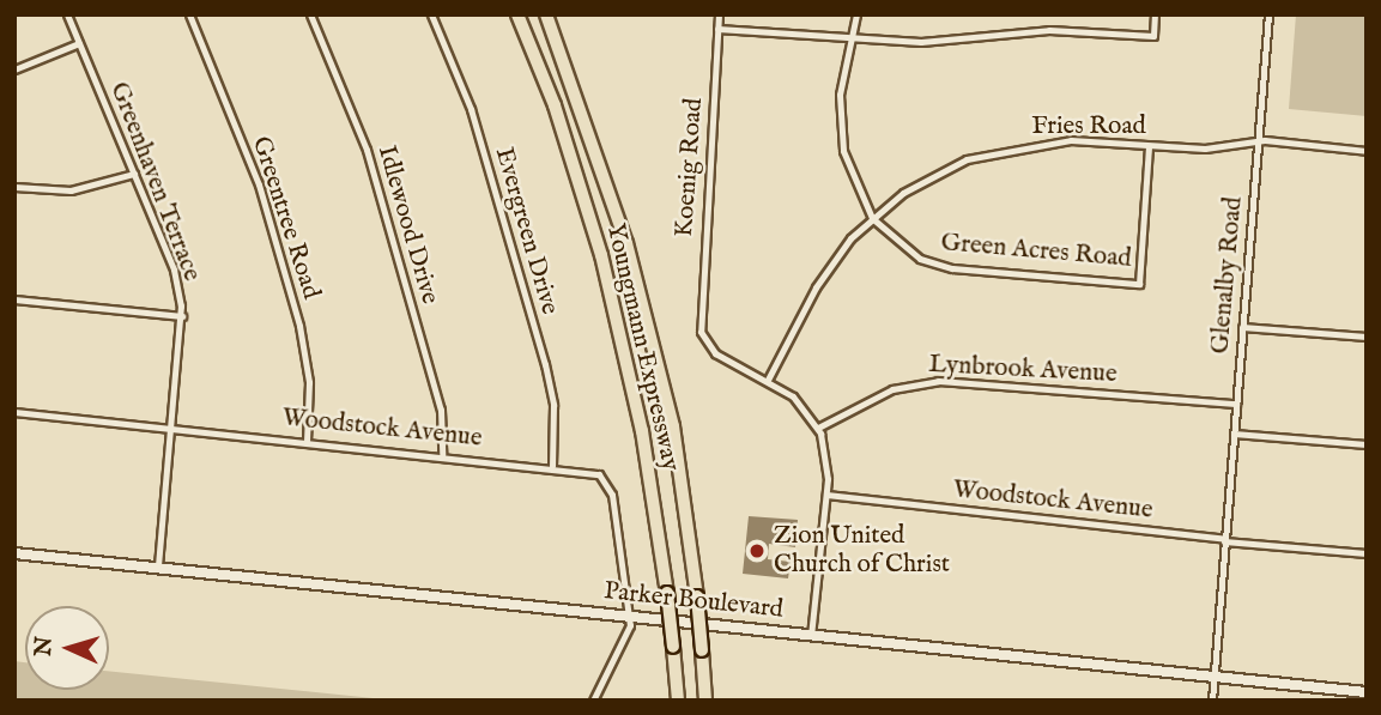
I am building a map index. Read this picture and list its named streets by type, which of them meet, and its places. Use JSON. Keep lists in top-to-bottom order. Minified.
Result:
{"streets":{"highway":["Youngmann Expressway"],"street":["Fries Road","Koenig Road","Greenhaven Terrace","Greentree Road","Idlewood Drive","Evergreen Drive","Green Acres Road","Glenalby Road","Lynbrook Avenue","Woodstock Avenue","Parker Boulevard"]},"crossings":[["Fries Road","Koenig Road"],["Fries Road","Green Acres Road"],["Fries Road","Glenalby Road"],["Greenhaven Terrace","Woodstock Avenue"],["Greenhaven Terrace","Parker Boulevard"],["Greentree Road","Woodstock Avenue"],["Idlewood Drive","Woodstock Avenue"],["Evergreen Drive","Woodstock Avenue"],["Glenalby Road","Lynbrook Avenue"],["Glenalby Road","Woodstock Avenue"],["Glenalby Road","Parker Boulevard"],["Woodstock Avenue","Parker Boulevard"]],"places":["Zion United Church of Christ"],"north":"left"}
